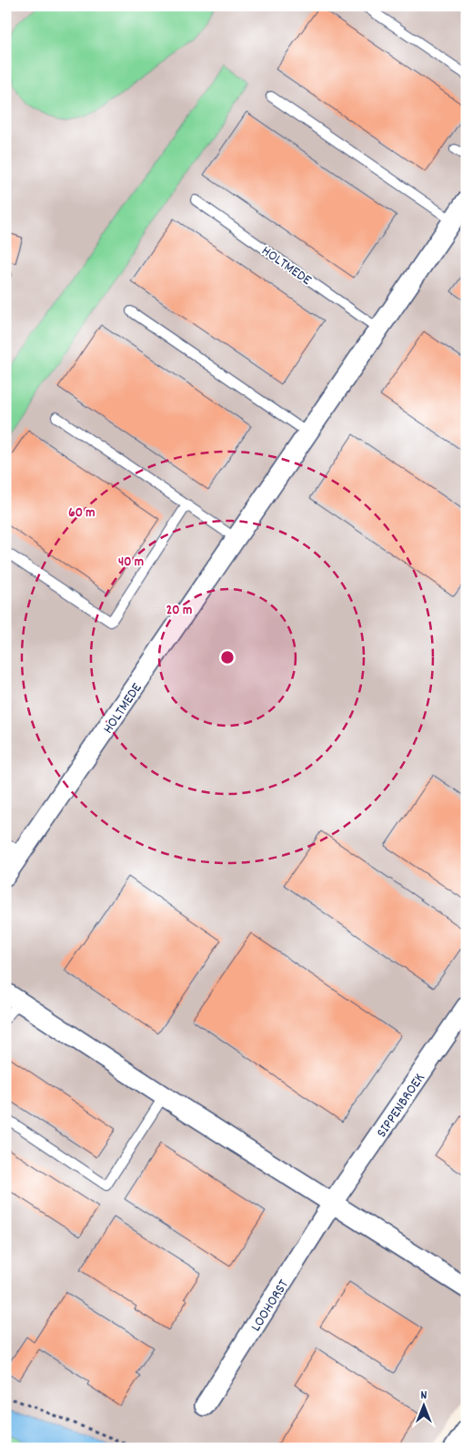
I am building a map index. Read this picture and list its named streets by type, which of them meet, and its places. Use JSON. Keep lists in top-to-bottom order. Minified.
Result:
{"streets":{"street":["HOLTMEDE","SIPPENBROEK","LOOHORST"]},"crossings":[["SIPPENBROEK","LOOHORST"]],"north":"top","rings":["60 m","40 m","20 m"]}
